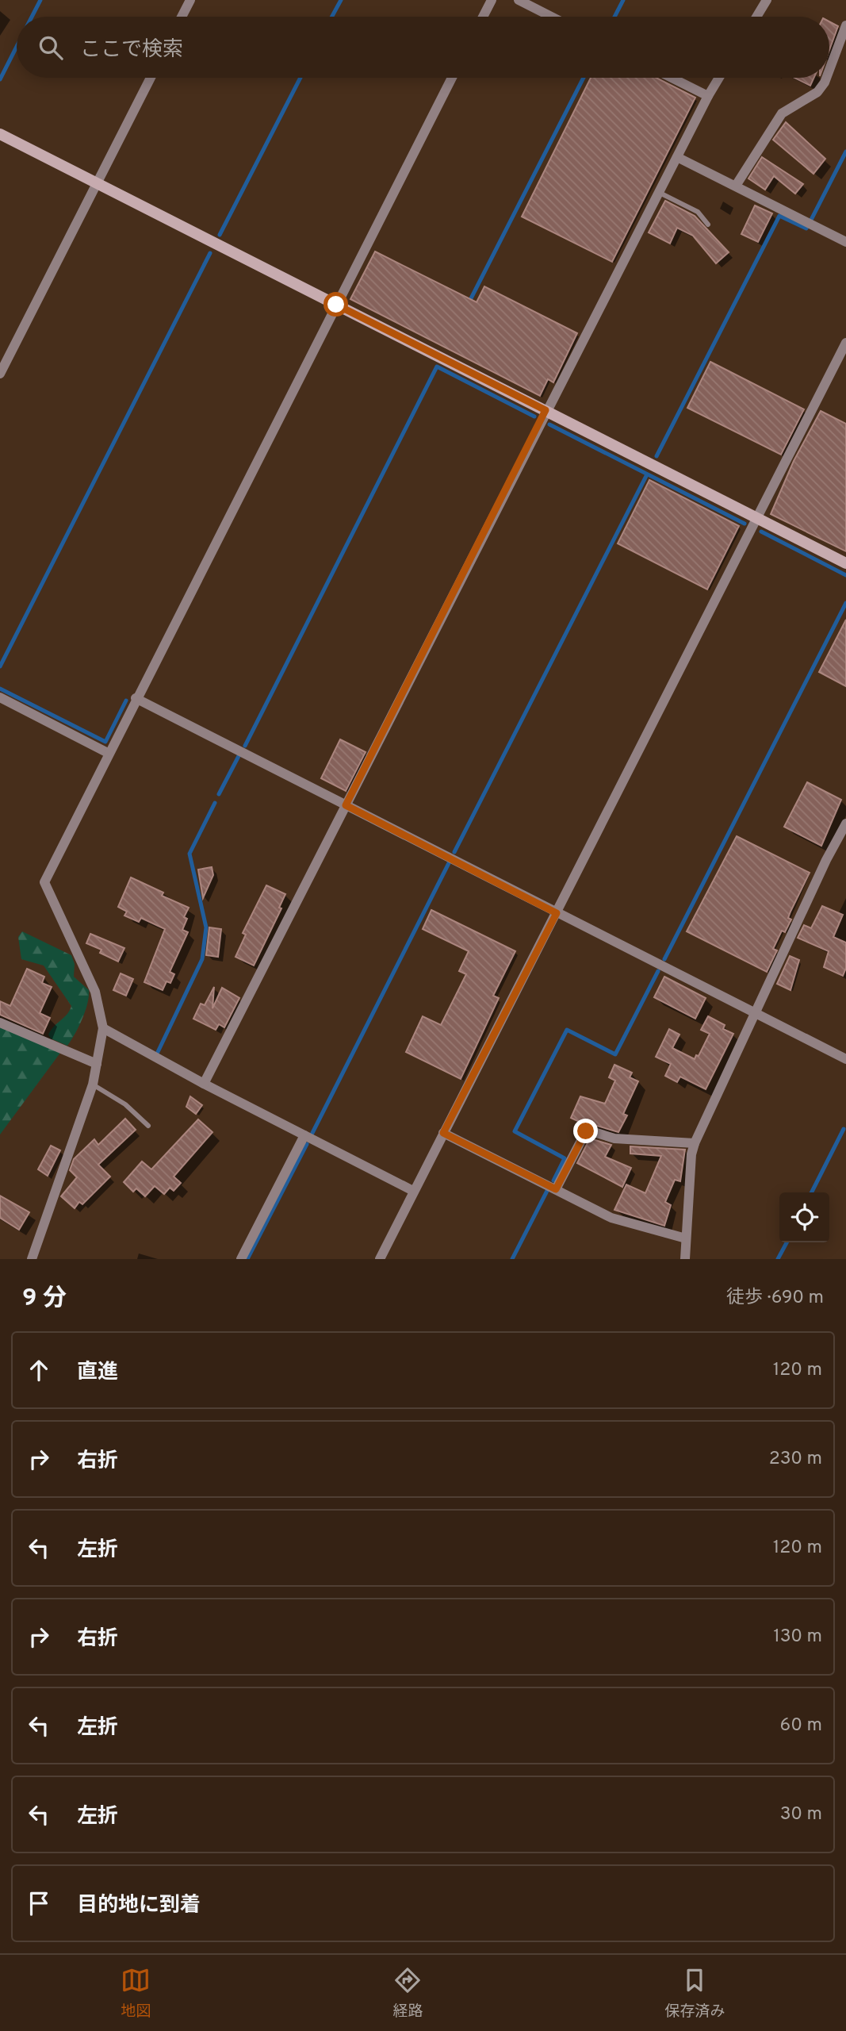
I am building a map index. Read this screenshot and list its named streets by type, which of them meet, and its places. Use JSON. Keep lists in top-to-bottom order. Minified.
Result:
{"page":{"search":"ここで検索","heading":["9 分","徒歩 · 690 m"],"list":[["直進","120 m"],["右折","230 m"],["左折","120 m"],["右折","130 m"],["左折","60 m"],["左折","30 m"],"目的地に到着"],"nav":["地図","経路","保存済み"]}}
